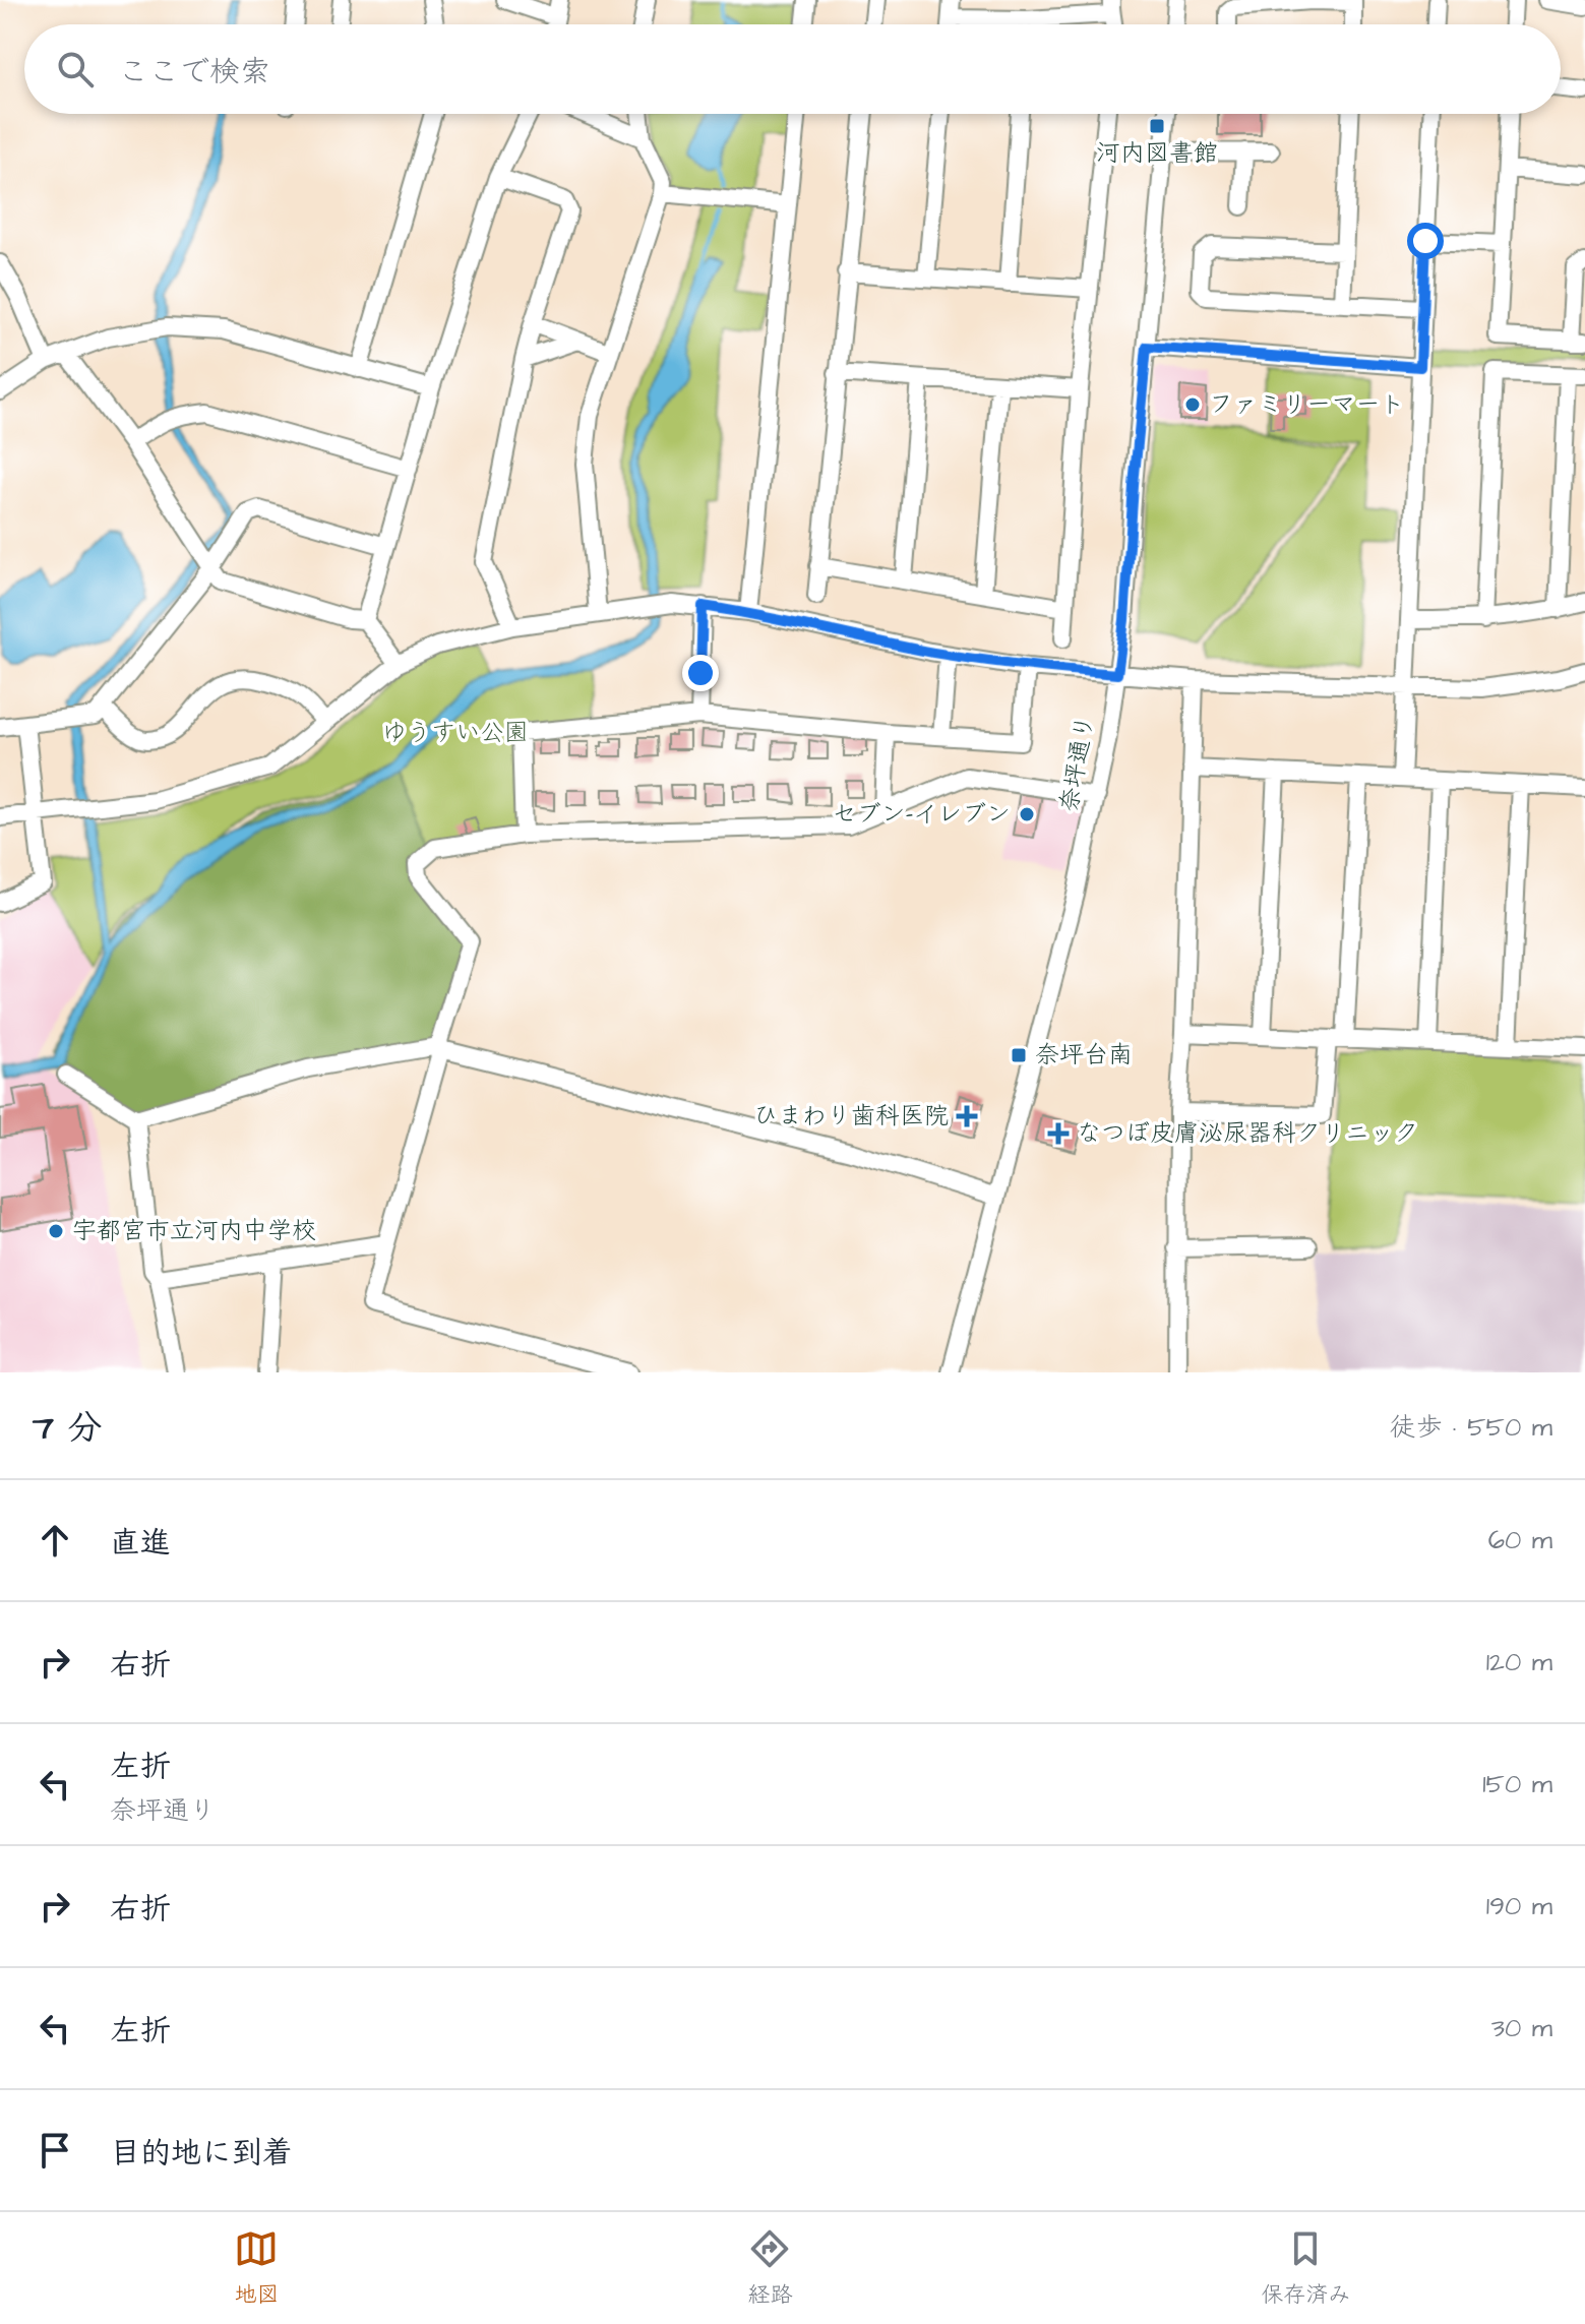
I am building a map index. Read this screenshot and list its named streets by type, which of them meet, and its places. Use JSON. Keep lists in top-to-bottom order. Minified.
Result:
{"streets":{"street":["奈坪通り"]},"parks":["ゆうすい公園"],"places":{"transit":["河内図書館","奈坪台南"],"other":["ファミリーマート","セブン-イレブン","宇都宮市立河内中学校"],"health":["ひまわり歯科医院","なつぼ皮膚泌尿器科クリニック"]},"page":{"search":"ここで検索","heading":["7 分","徒歩 · 550 m"],"list":[["直進","60 m"],["右折","120 m"],["左折","奈坪通り","150 m"],["右折","190 m"],["左折","30 m"],"目的地に到着"],"nav":["地図","経路","保存済み"]}}
